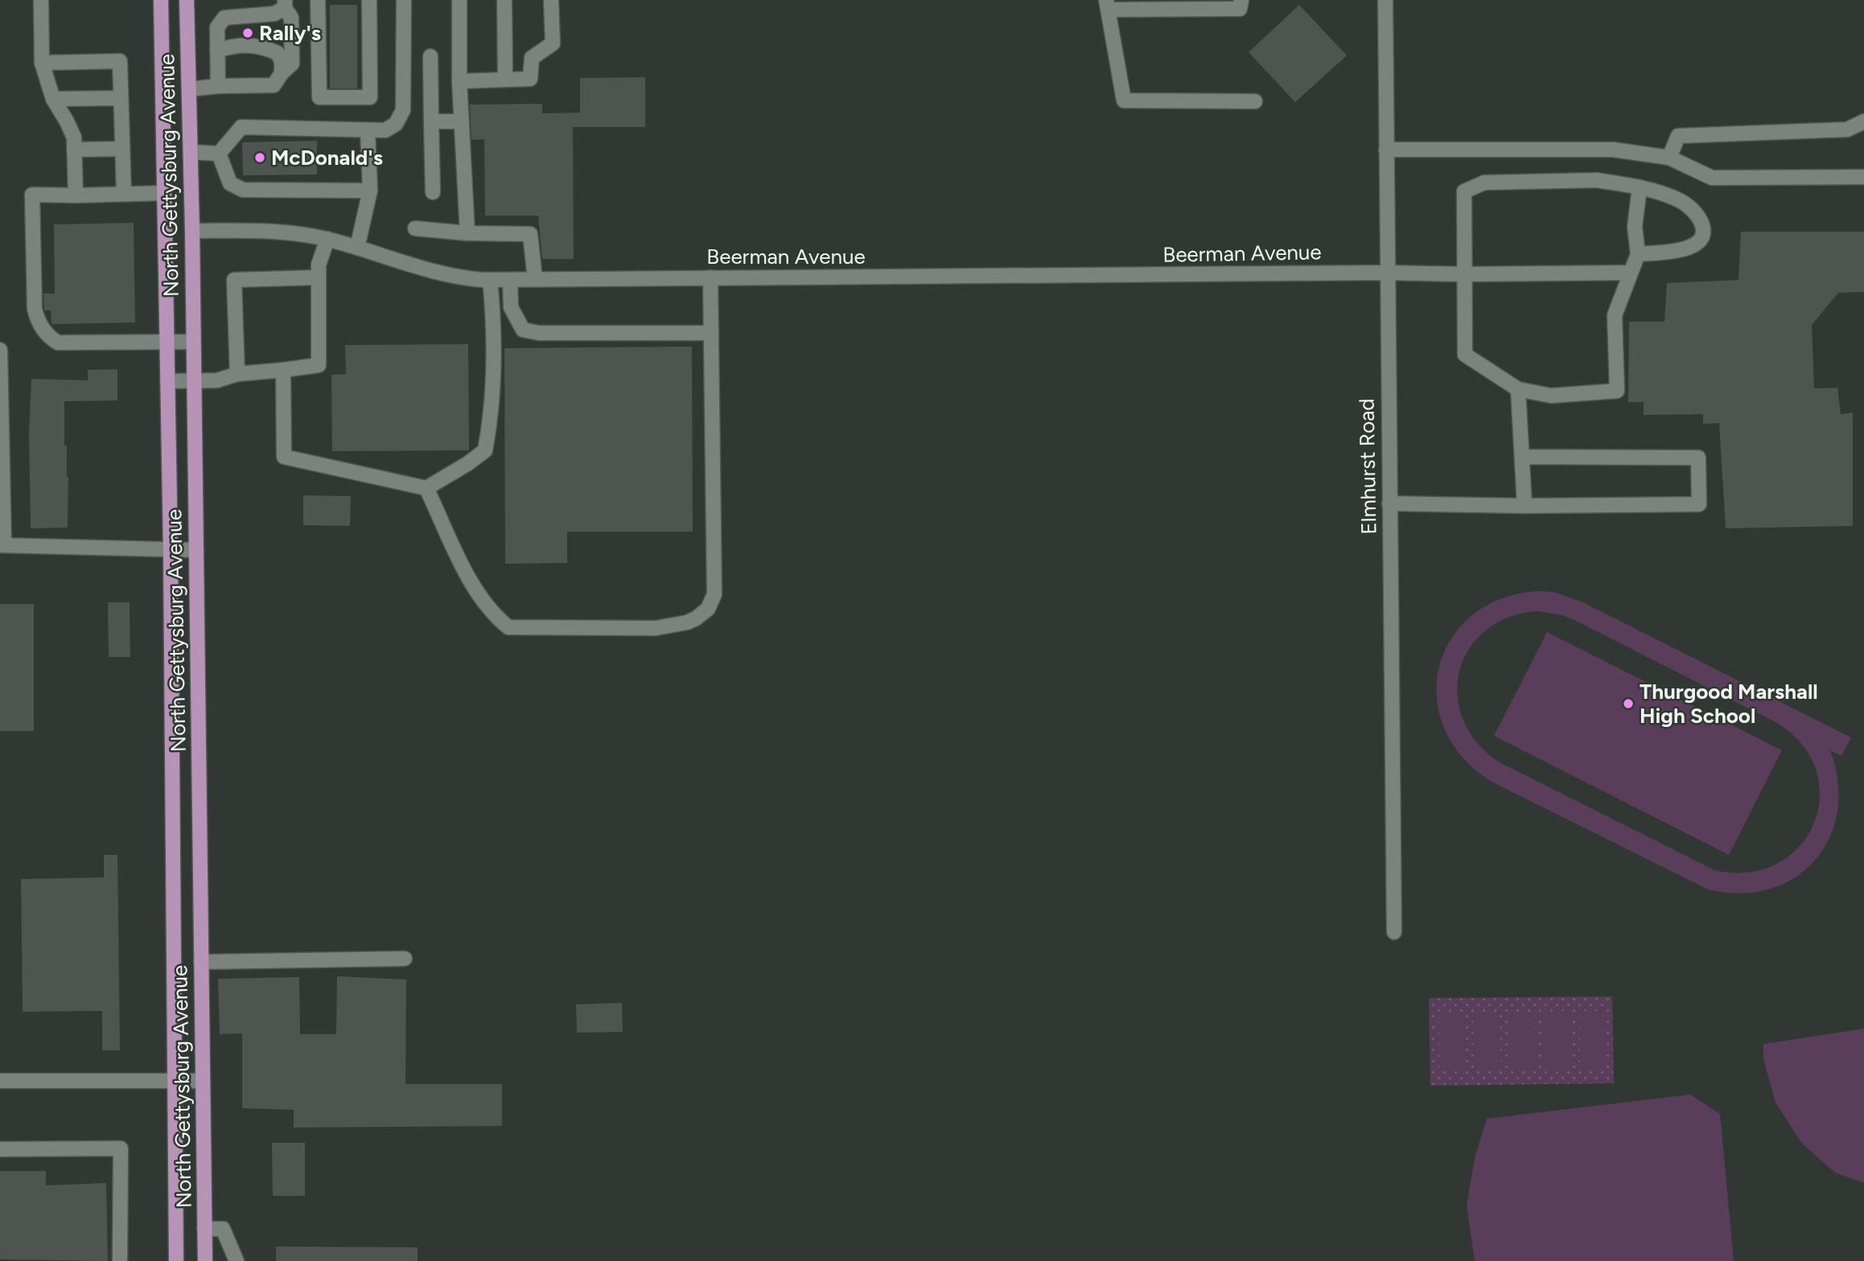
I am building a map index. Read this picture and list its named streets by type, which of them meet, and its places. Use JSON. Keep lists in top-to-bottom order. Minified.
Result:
{"streets":{"main road":["North Gettysburg Avenue"],"street":["Beerman Avenue","Elmhurst Road"]},"crossings":[["North Gettysburg Avenue","Beerman Avenue"],["Beerman Avenue","Elmhurst Road"]],"places":["Rally's","McDonald's","Thurgood Marshall High School"]}
